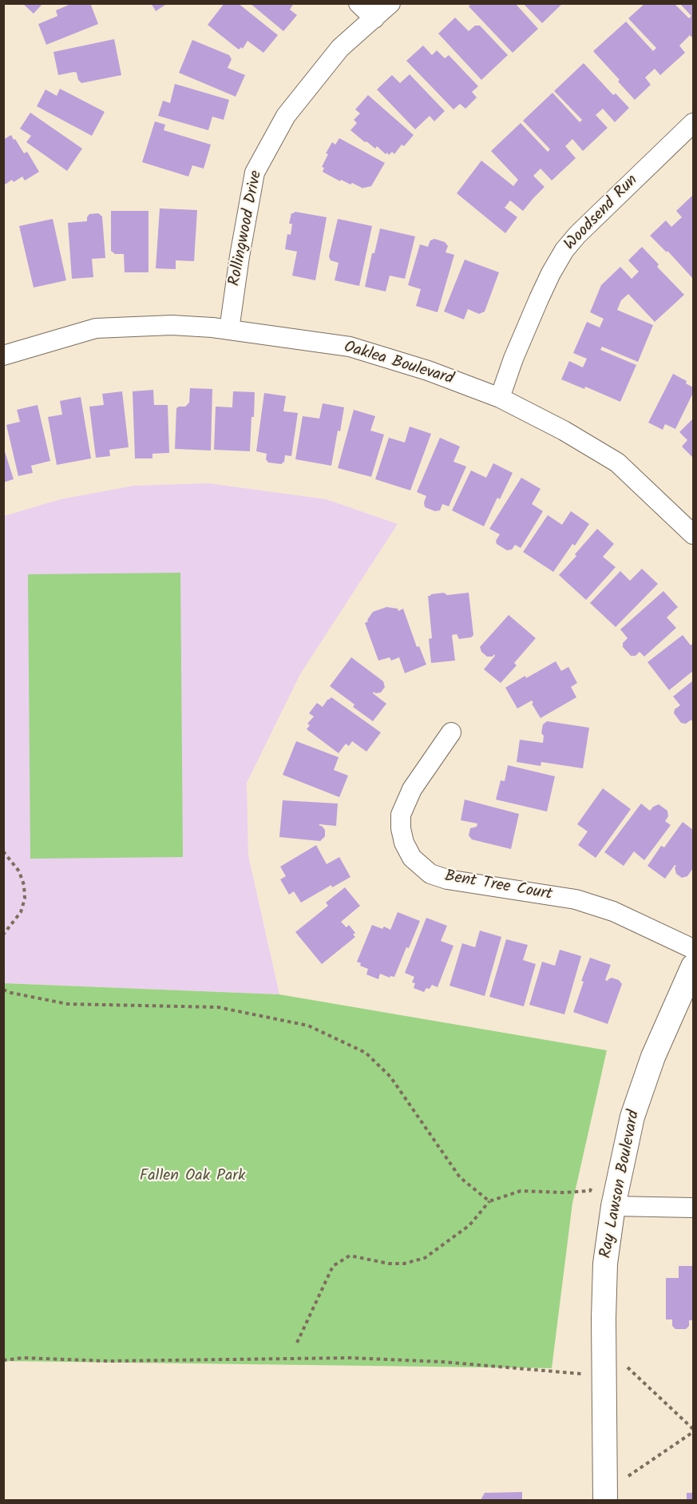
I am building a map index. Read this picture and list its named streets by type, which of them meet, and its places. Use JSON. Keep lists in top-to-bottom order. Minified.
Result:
{"streets":{"street":["Woodsend Run","Rollingwood Drive","Oaklea Boulevard","Bent Tree Court","Ray Lawson Boulevard"]},"crossings":[["Woodsend Run","Oaklea Boulevard"],["Rollingwood Drive","Oaklea Boulevard"]],"parks":["Fallen Oak Park"]}
